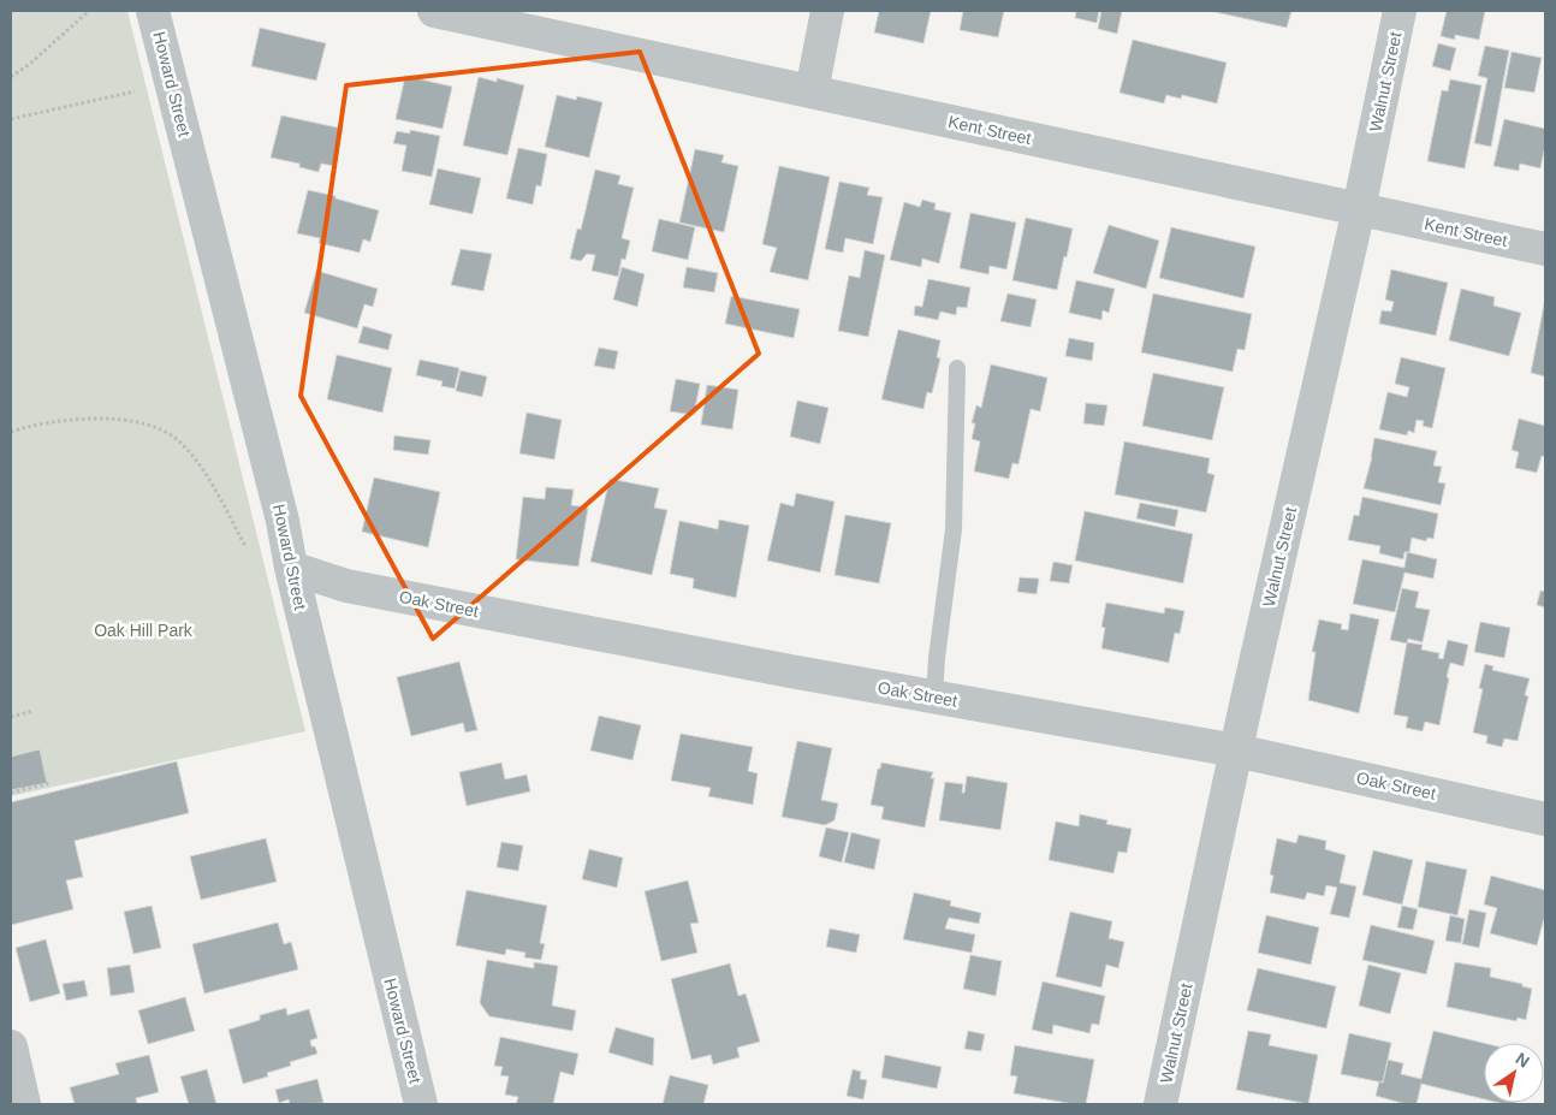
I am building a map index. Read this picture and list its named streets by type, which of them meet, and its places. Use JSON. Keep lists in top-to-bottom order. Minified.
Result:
{"streets":{"street":["Walnut Street","Howard Street","Kent Street","Oak Street"]},"crossings":[["Walnut Street","Kent Street"],["Walnut Street","Oak Street"],["Howard Street","Oak Street"]],"parks":["Oak Hill Park"],"north":"top right"}
